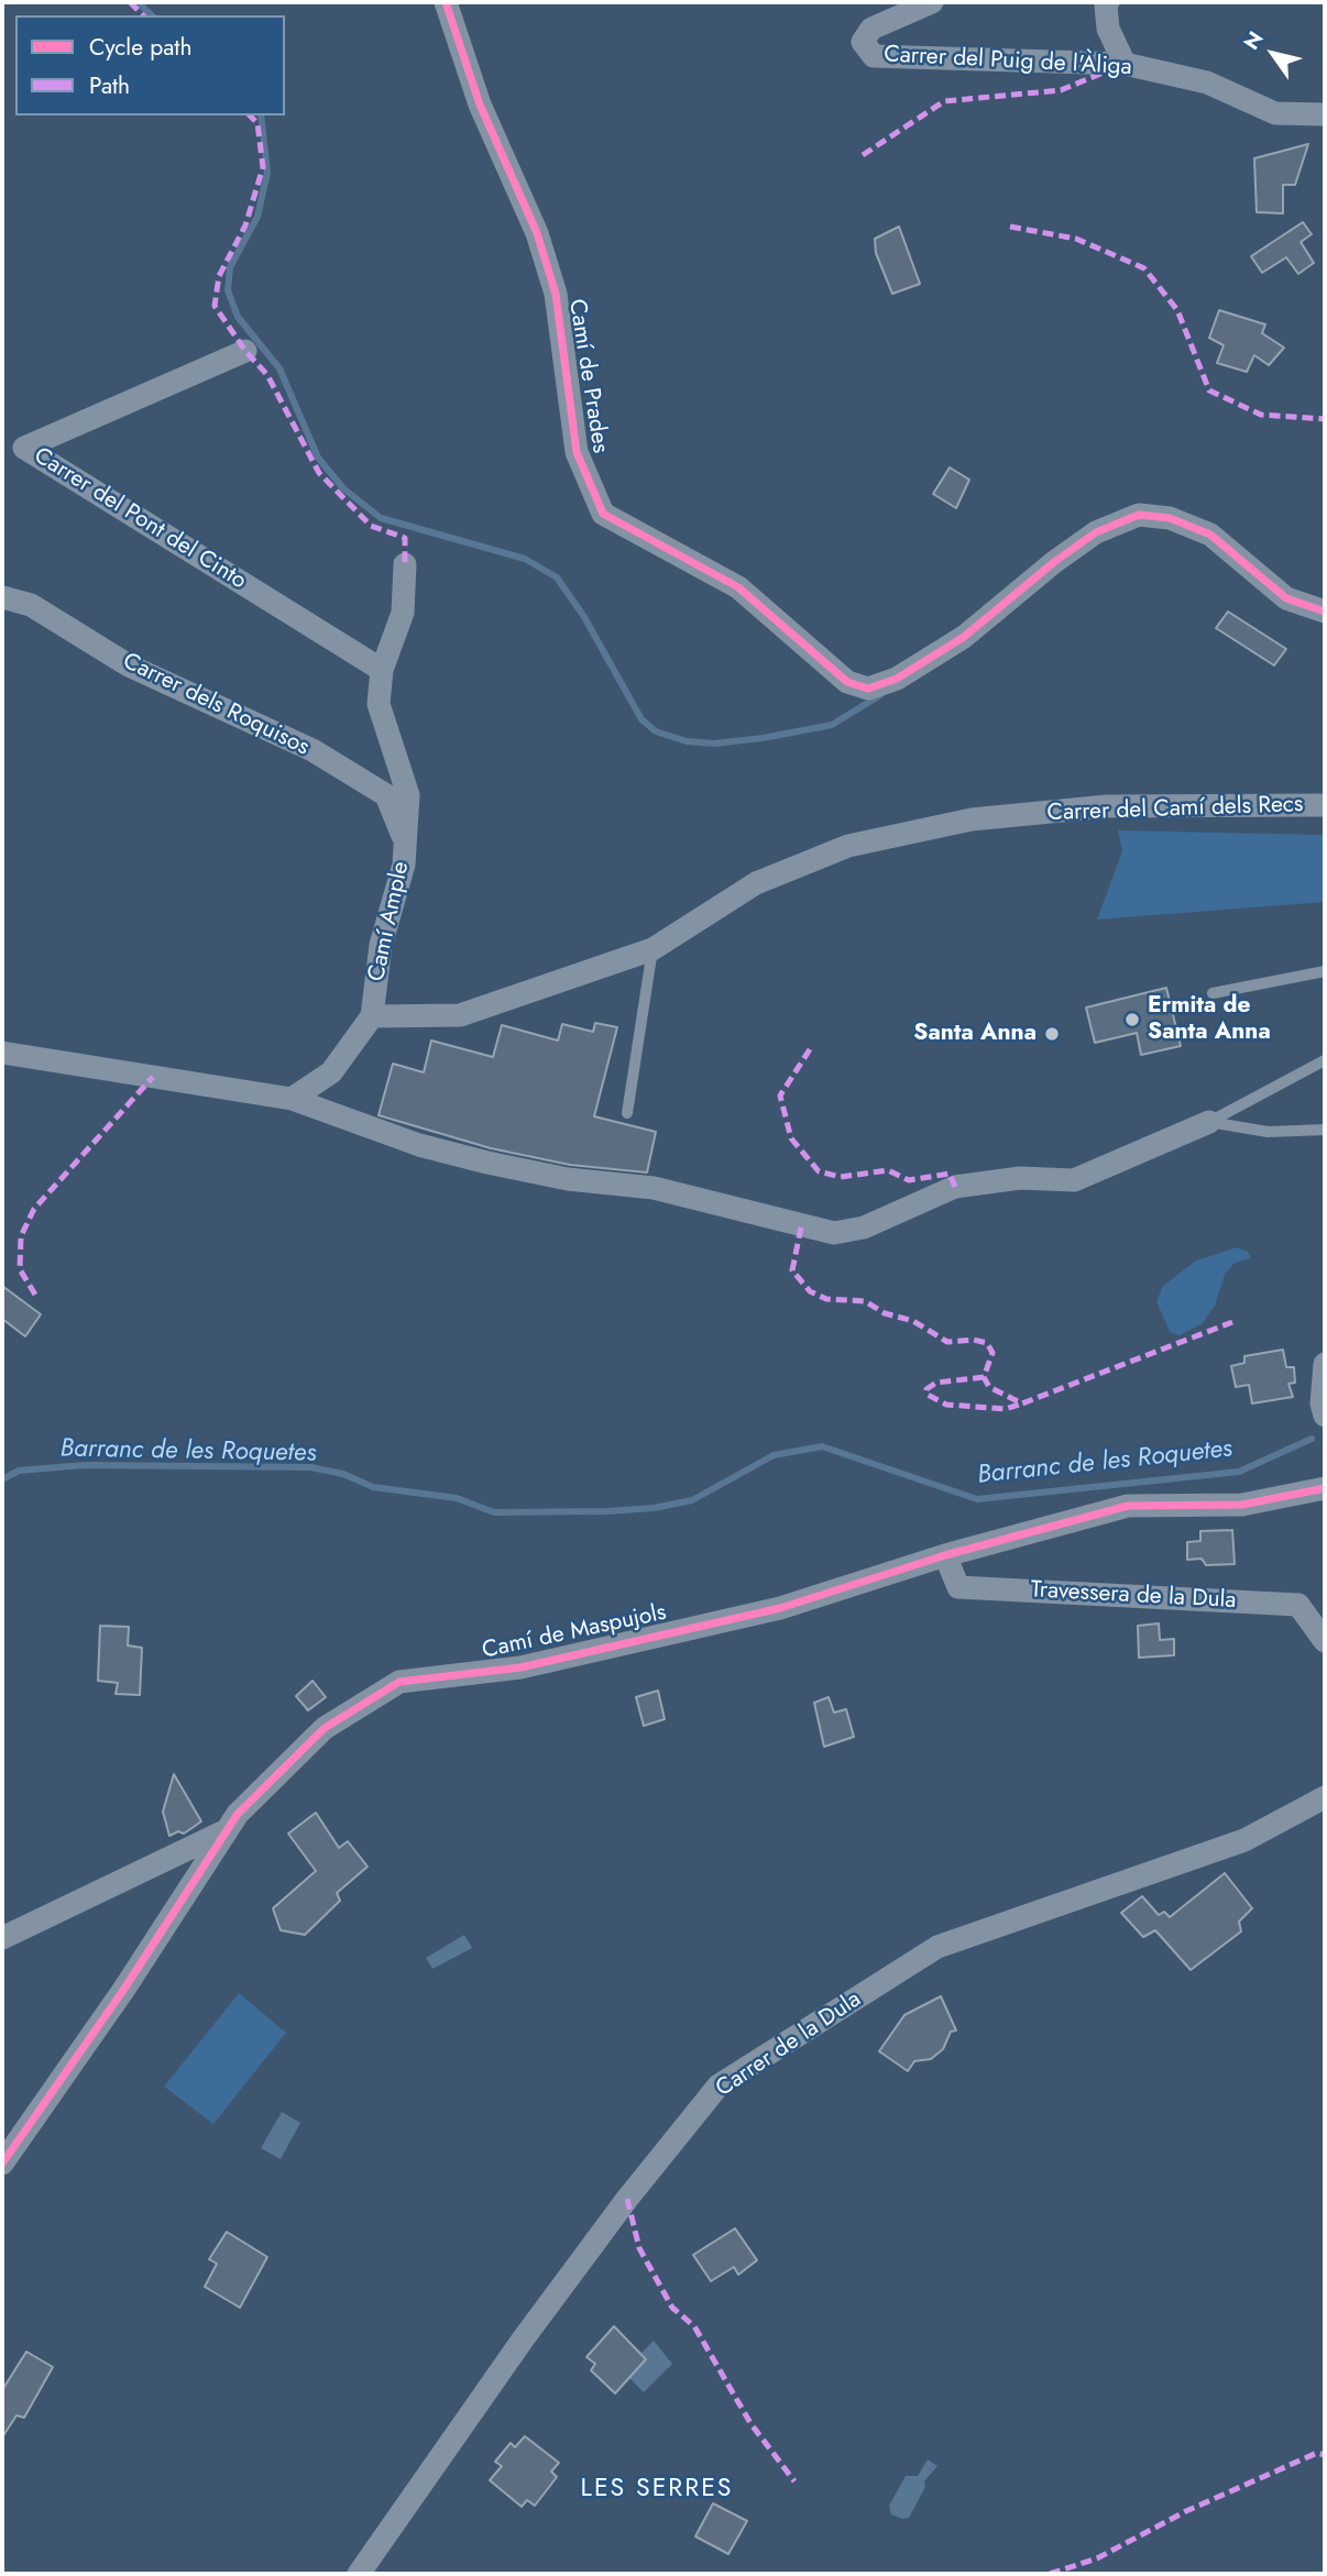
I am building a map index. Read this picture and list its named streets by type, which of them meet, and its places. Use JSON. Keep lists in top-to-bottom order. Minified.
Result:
{"streets":{"street":["Carrer del Puig de l'Àliga","Camí de Prades","Carrer del Pont del Cinto","Carrer dels Roquisos","Carrer del Camí dels Recs","Camí Ample","Travessera de la Dula","Camí de Maspujols","Carrer de la Dula"]},"crossings":[["Carrer del Pont del Cinto","Camí Ample"],["Carrer dels Roquisos","Camí Ample"],["Carrer del Camí dels Recs","Camí Ample"],["Travessera de la Dula","Camí de Maspujols"]],"districts":["LES SERRES"],"water":["Barranc de les Roquetes"],"places":["Ermita de Santa Anna","Santa Anna"],"legend":["Cycle path","Path"],"north":"top left"}
